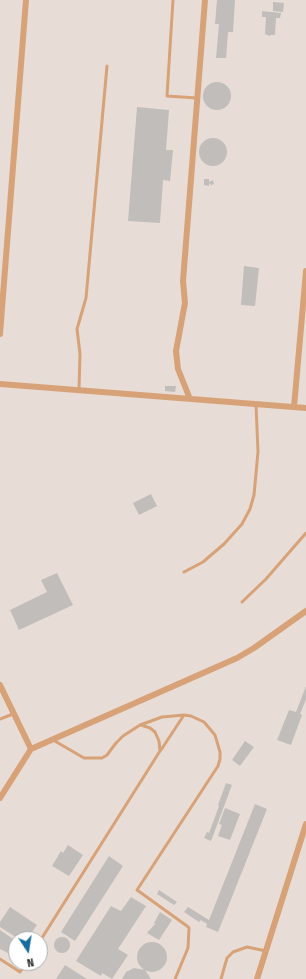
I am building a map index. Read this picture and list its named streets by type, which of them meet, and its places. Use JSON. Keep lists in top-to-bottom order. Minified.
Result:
{"north":"bottom"}
